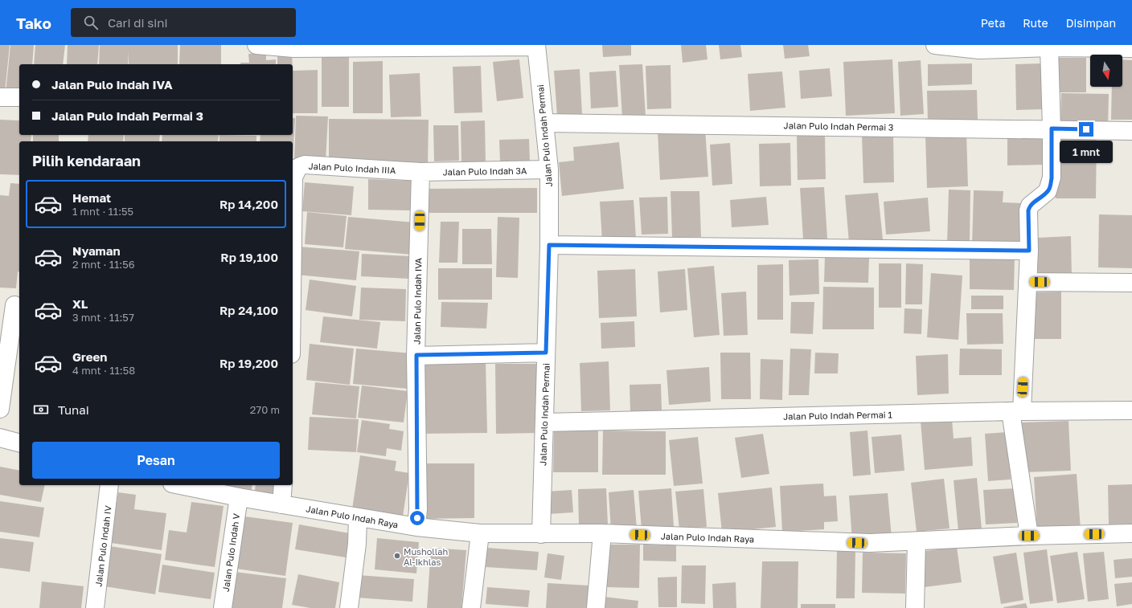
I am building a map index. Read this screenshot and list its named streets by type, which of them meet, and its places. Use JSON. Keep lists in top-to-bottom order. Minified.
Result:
{"streets":{"street":["Jalan Pulo Indah Permai 3","Jalan Pulo Indah Permai","Jalan Pulo Indah IIIA","Jalan Pulo Indah 3A","Jalan Pulo Indah IVA","Jalan Pulo Indah Permai 1","Jalan Pulo Indah Raya","Jalan Pulo Indah IV","Jalan Pulo Indah V"]},"crossings":[["Jalan Pulo Indah Permai 3","Jalan Pulo Indah Permai"],["Jalan Pulo Indah Permai","Jalan Pulo Indah 3A"],["Jalan Pulo Indah Permai","Jalan Pulo Indah Permai 1"],["Jalan Pulo Indah Permai","Jalan Pulo Indah Raya"],["Jalan Pulo Indah IIIA","Jalan Pulo Indah 3A"],["Jalan Pulo Indah IIIA","Jalan Pulo Indah IVA"],["Jalan Pulo Indah 3A","Jalan Pulo Indah IVA"],["Jalan Pulo Indah IVA","Jalan Pulo Indah Raya"],["Jalan Pulo Indah Raya","Jalan Pulo Indah V"]],"places":["Mushollah Al-Ikhlas"],"north":"bottom","page":{"header":"Tako","search":"Cari di sini","nav":["Peta","Rute","Disimpan"],"banner":["Jalan Pulo Indah IVA","Jalan Pulo Indah Permai 3"],"bubble":"1 mnt","heading":"Pilih kendaraan","list":[{"name":"Hemat","note":"1 mnt · 11:55","value":"Rp 14,200"},{"name":"Nyaman","note":"2 mnt · 11:56","value":"Rp 19,100"},{"name":"XL","note":"3 mnt · 11:57","value":"Rp 24,100"},{"name":"Green","note":"4 mnt · 11:58","value":"Rp 19,200"}],"pay":["Tunai","270 m"],"buttons":"Pesan"}}
